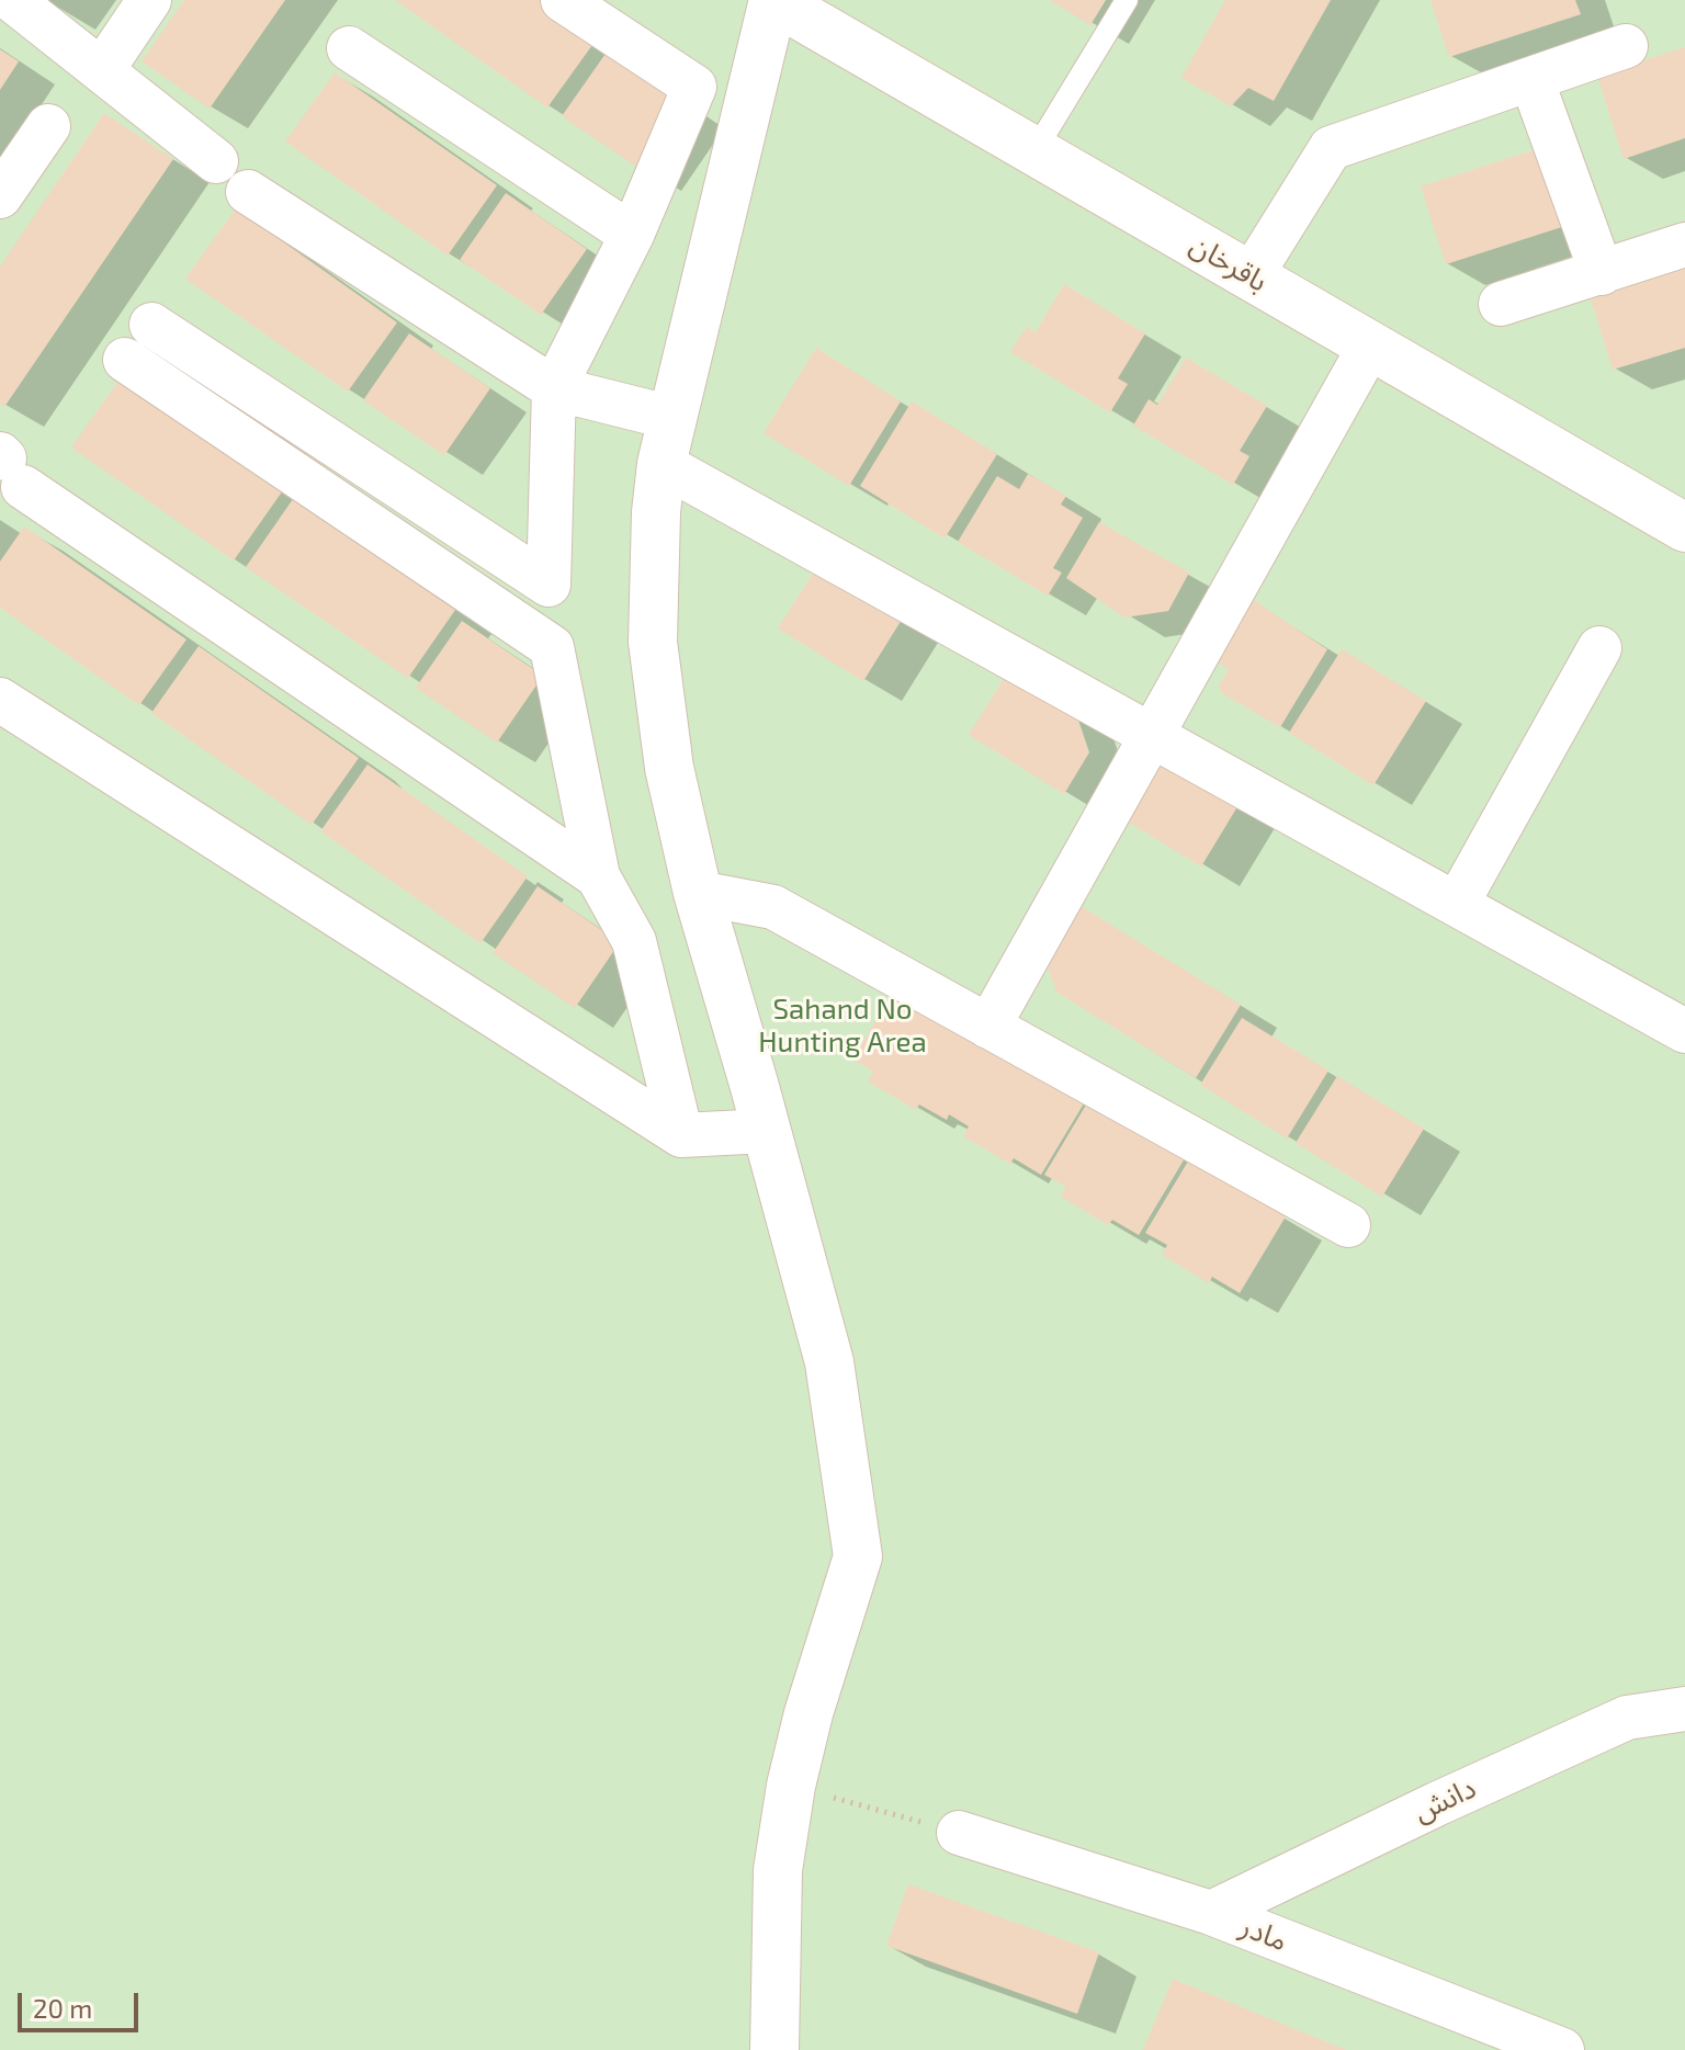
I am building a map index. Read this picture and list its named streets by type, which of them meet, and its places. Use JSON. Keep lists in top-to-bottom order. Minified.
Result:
{"streets":{"street":["باقرخان","دانش","مادر"]},"crossings":[["دانش","مادر"]],"parks":["Sahand No Hunting Area"],"scale_bar":"20 m"}
